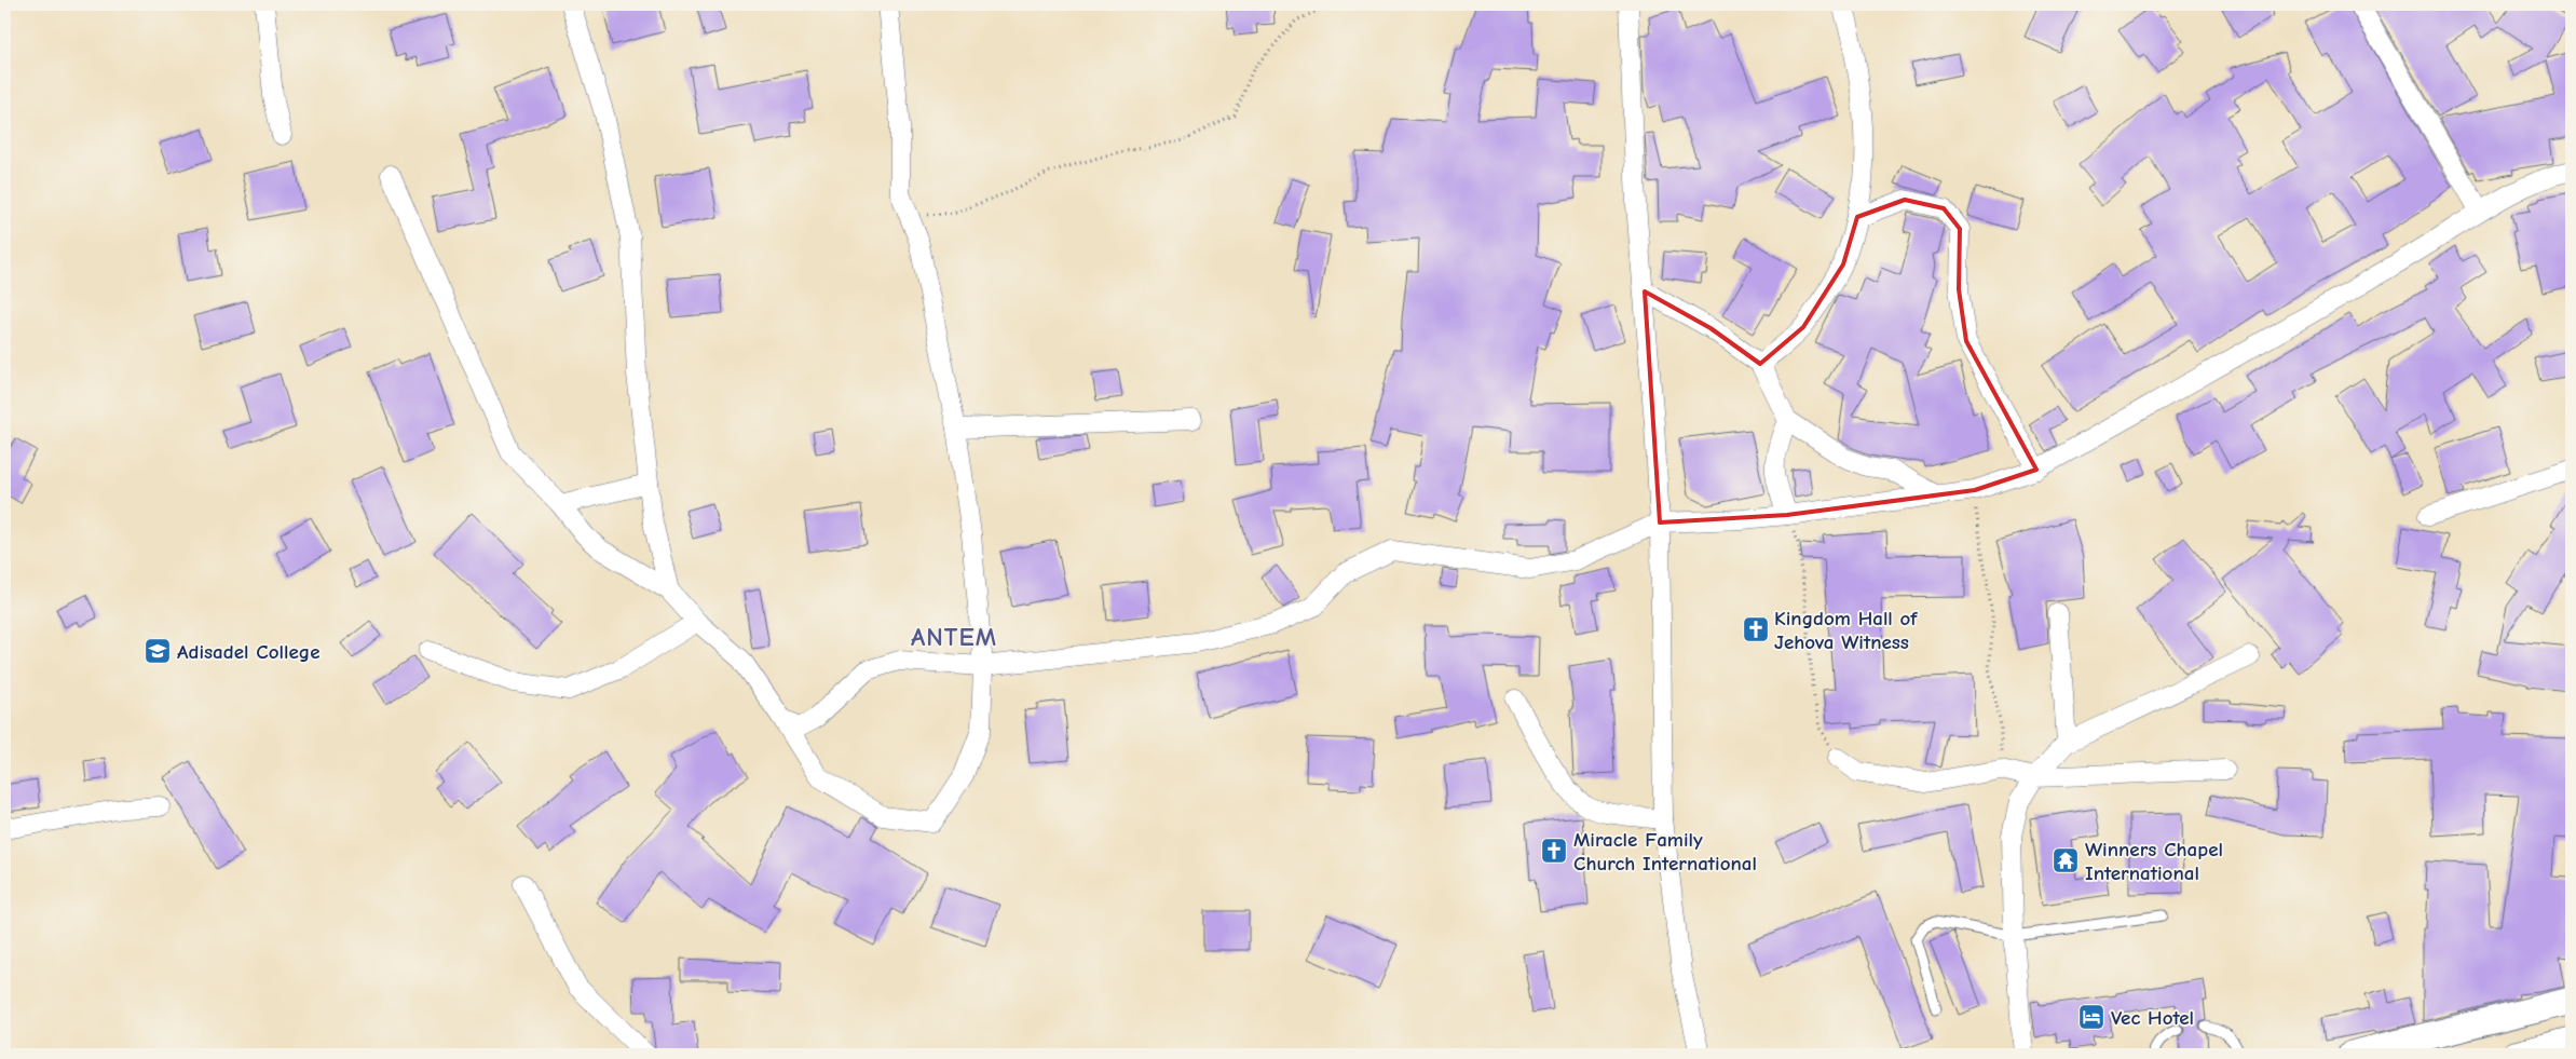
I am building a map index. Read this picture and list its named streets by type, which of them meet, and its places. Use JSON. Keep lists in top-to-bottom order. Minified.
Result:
{"districts":["ANTEM"],"places":{"church":["Kingdom Hall of Jehova Witness","Miracle Family Church International"],"school or university":["Adisadel College"],"temple":["Winners Chapel International"],"hotel":["Vec Hotel"]}}
